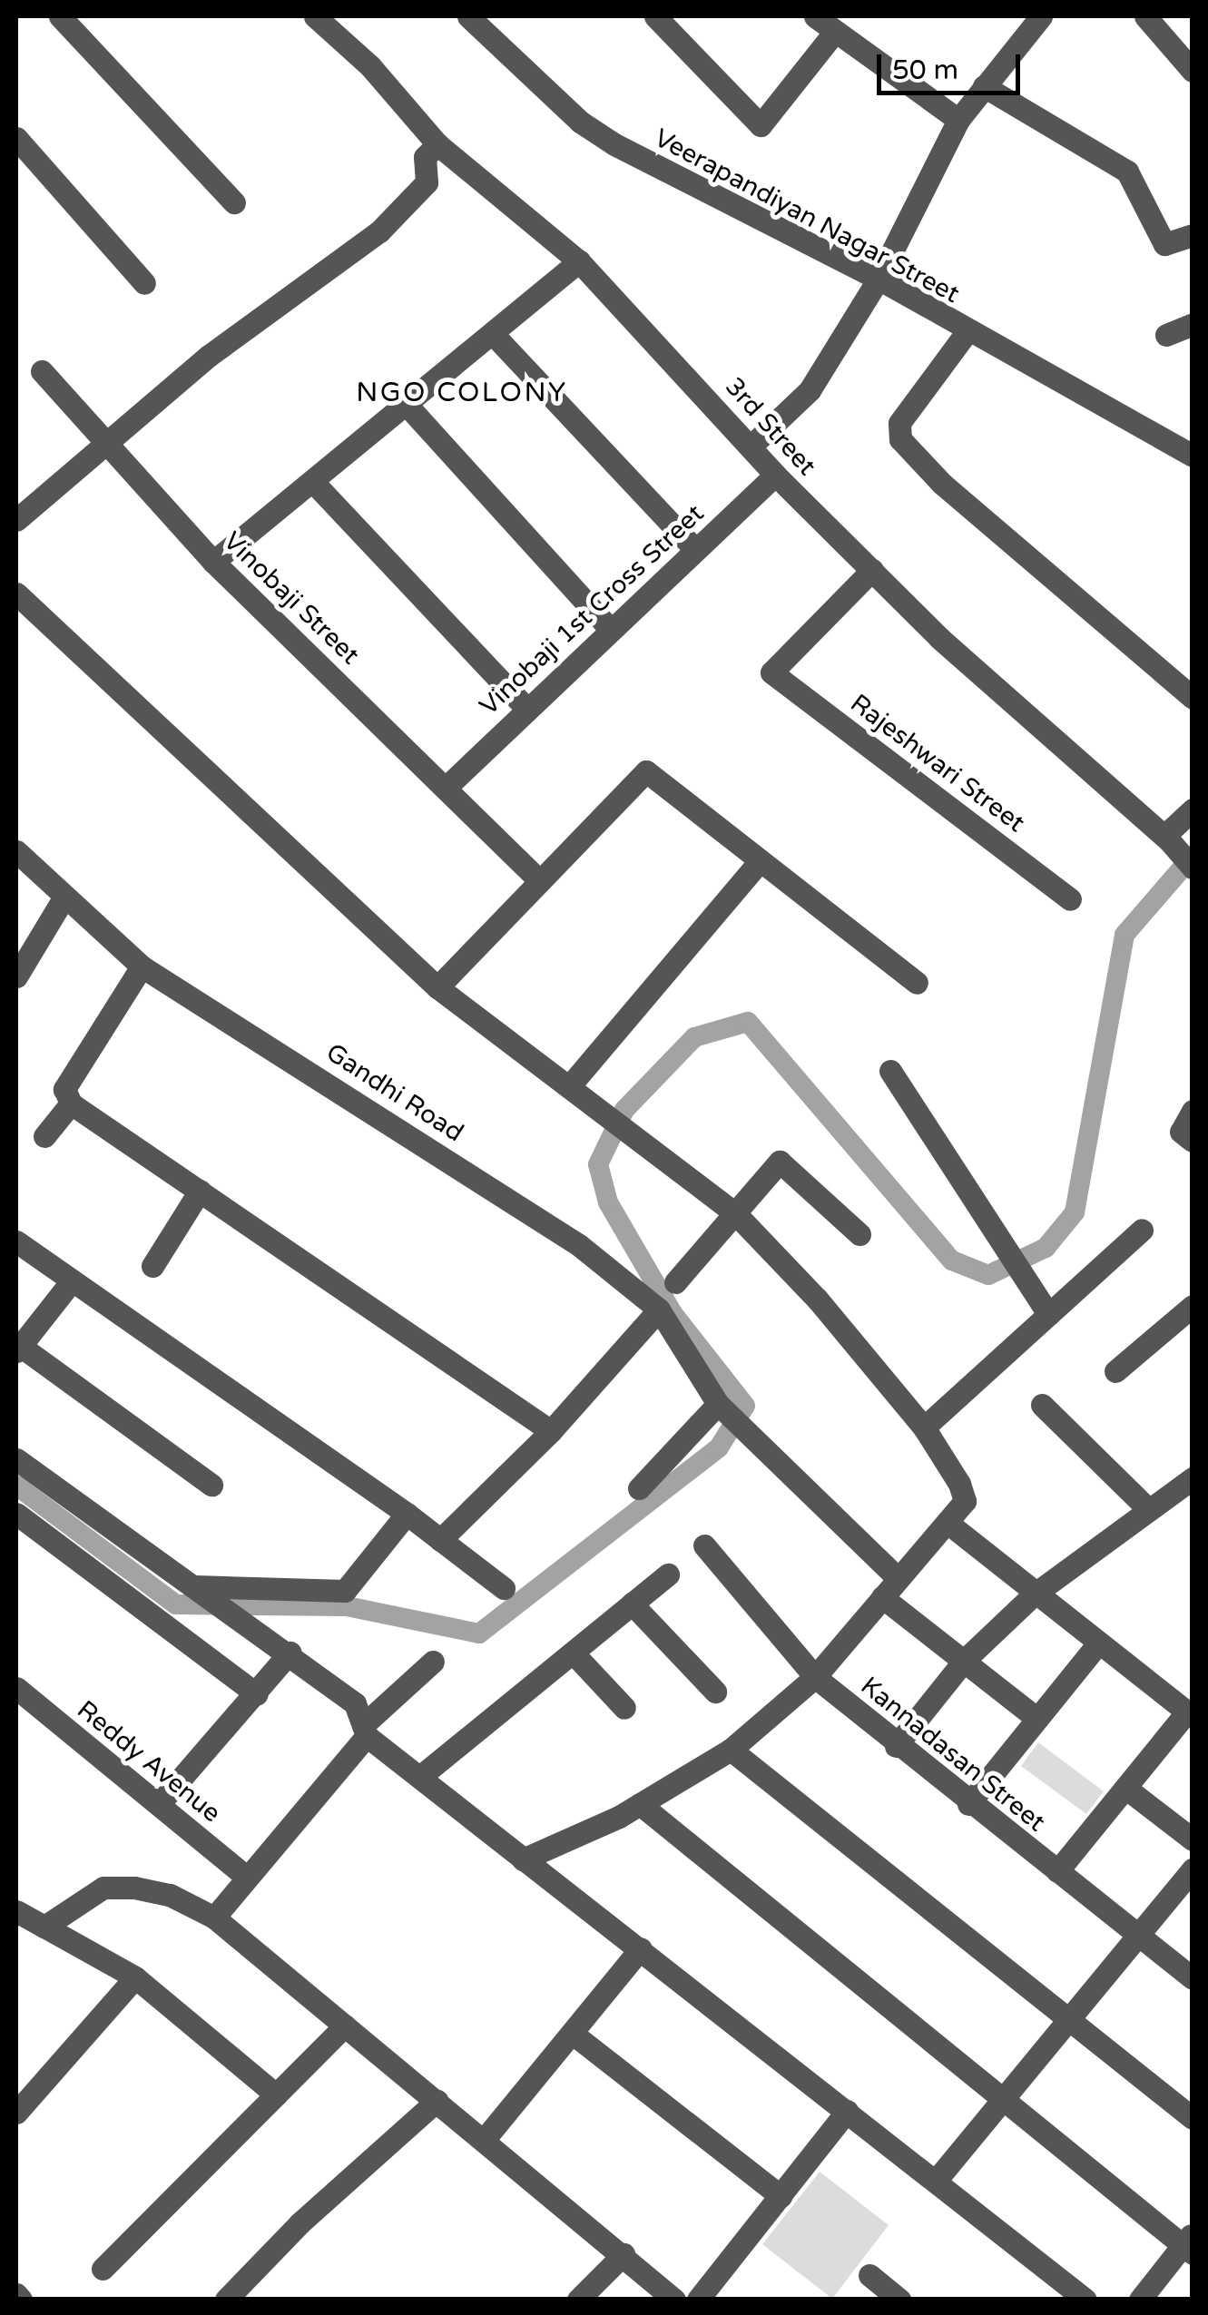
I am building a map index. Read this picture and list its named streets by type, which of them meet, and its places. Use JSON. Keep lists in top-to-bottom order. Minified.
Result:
{"streets":{"street":["Veerapandiyan Nagar Street","3rd Street","Vinobaji Street","Vinobaji 1st Cross Street","Rajeshwari Street","Gandhi Road","Kannadasan Street","Reddy Avenue"]},"crossings":[["3rd Street","Vinobaji 1st Cross Street"],["3rd Street","Rajeshwari Street"],["Vinobaji Street","Vinobaji 1st Cross Street"]],"districts":["NGO COLONY"],"scale_bar":"50 m"}
